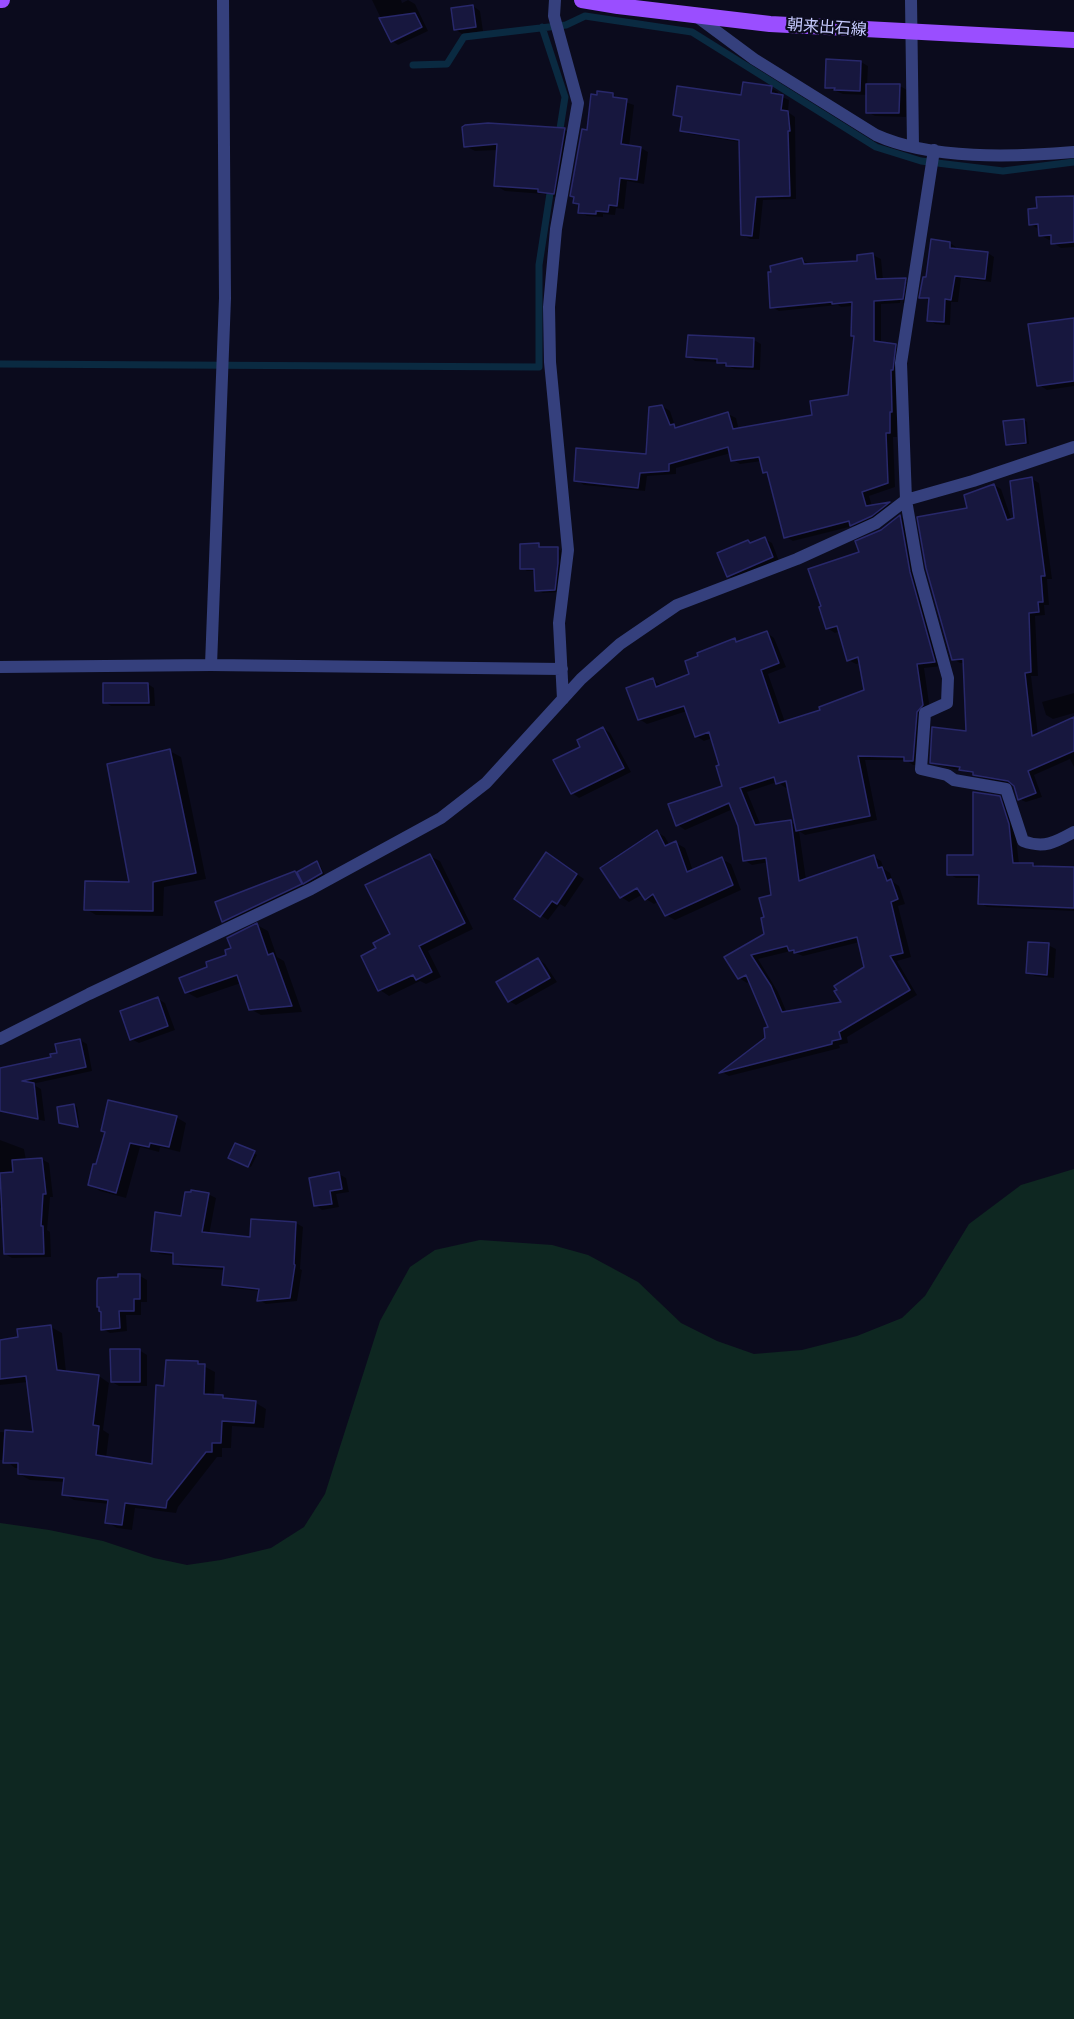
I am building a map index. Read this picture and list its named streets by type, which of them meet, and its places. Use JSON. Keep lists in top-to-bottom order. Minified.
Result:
{"streets":{"main road":["朝来出石線"]}}
